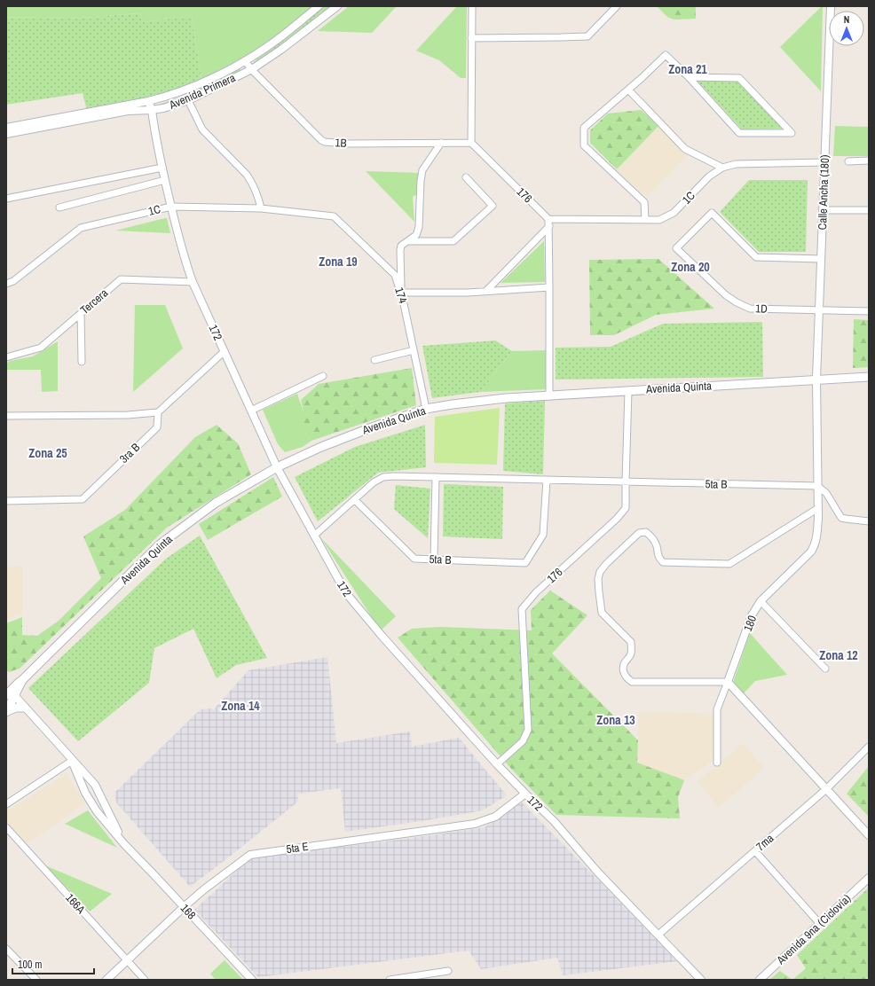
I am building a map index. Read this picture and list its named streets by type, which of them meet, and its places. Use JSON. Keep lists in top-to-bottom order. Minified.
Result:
{"streets":{"main road":["Avenida Quinta"],"street":["Avenida Primera","1B","Calle Ancha (180)","176","1C","174","Tercera","1D","172","3ra B","5ta B","180","7ma","5ta E","166A","168","Avenida 9na (Ciclovía)"]},"crossings":[["Avenida Primera","1B"],["Avenida Primera","172"],["1B","176"],["Calle Ancha (180)","1C"],["Calle Ancha (180)","1D"],["Calle Ancha (180)","Avenida Quinta"],["Calle Ancha (180)","180"],["176","1C"],["176","172"],["176","Avenida Quinta"],["176","5ta B"],["1C","174"],["1C","172"],["174","Avenida Quinta"],["Tercera","172"],["172","Avenida Quinta"],["172","5ta B"],["172","7ma"],["172","5ta E"],["Avenida Quinta","180"],["Avenida Quinta","168"],["5ta B","180"],["5ta E","166A"],["5ta E","168"]],"districts":["Zona 21","Zona 19","Zona 20","Zona 25","Zona 12","Zona 14","Zona 13"],"scale_bar":"100 m","north":"top"}
